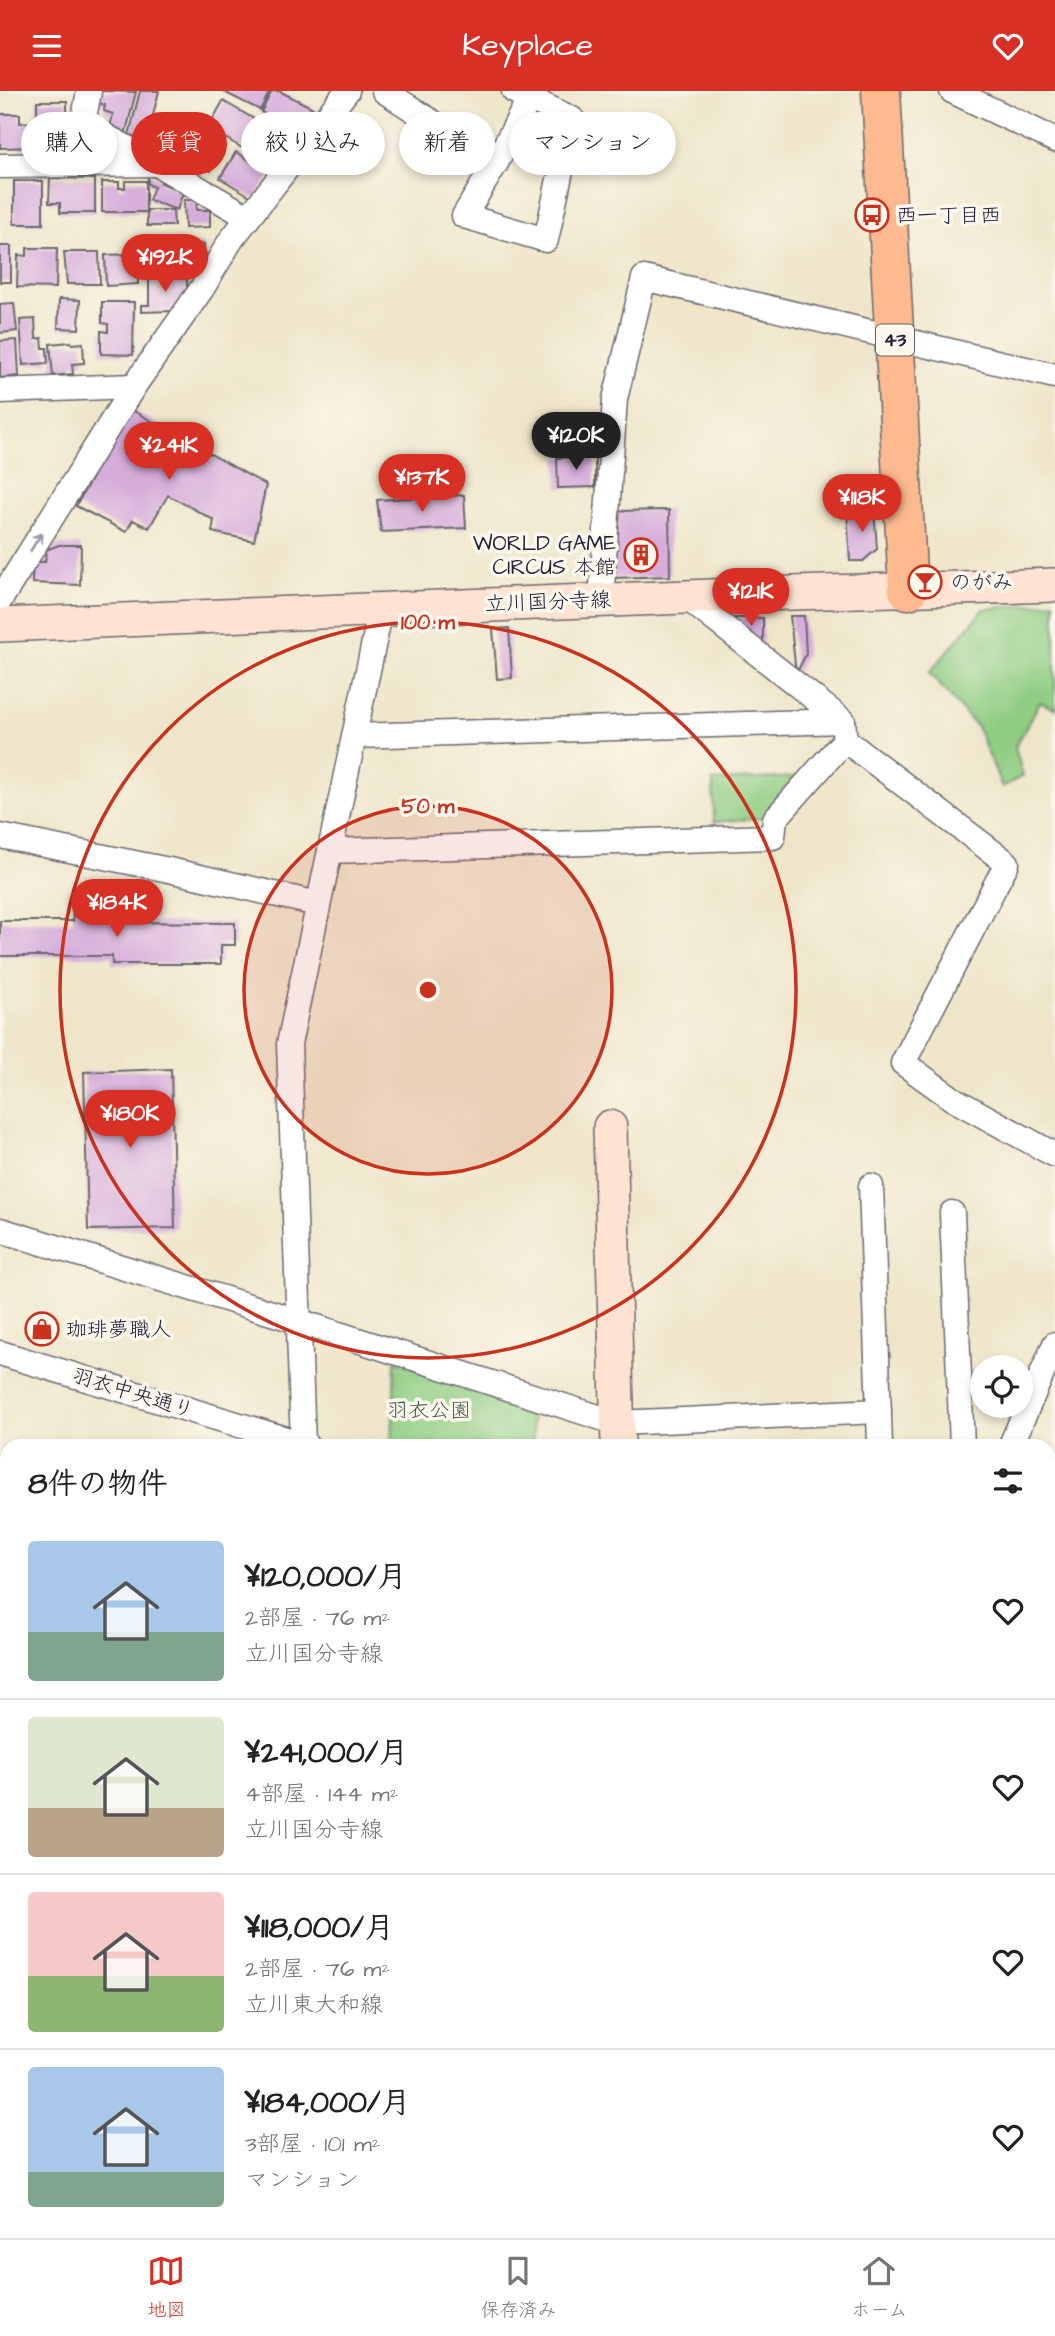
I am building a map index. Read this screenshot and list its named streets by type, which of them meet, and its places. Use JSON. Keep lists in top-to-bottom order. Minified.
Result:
{"streets":{"main road":["43","立川国分寺線"],"street":["羽衣中央通り"]},"crossings":[["43","立川国分寺線"]],"parks":["羽衣公園"],"places":{"bus stop":["西一丁目西"],"building":["WORLD GAME CIRCUS 本館"],"bar":["のがみ"],"shop":["珈琲夢職人"]},"page":{"header":"Keyplace","chip":["購入","賃貸","絞り込み","新着","マンション"],"price":["¥192K","¥120K","¥241K","¥137K","¥118K","¥121K","¥184K","¥180K"],"heading":"8件の物件","list":[{"name":"¥120,000/月","note":"2部屋 · 76 m² · 立川国分寺線"},{"name":"¥241,000/月","note":"4部屋 · 144 m² · 立川国分寺線"},{"name":"¥118,000/月","note":"2部屋 · 76 m² · 立川東大和線"},{"name":"¥184,000/月","note":"3部屋 · 101 m² · マンション"}],"tabs":["地図","保存済み","ホーム"]},"rings":["100 m","50 m"]}
